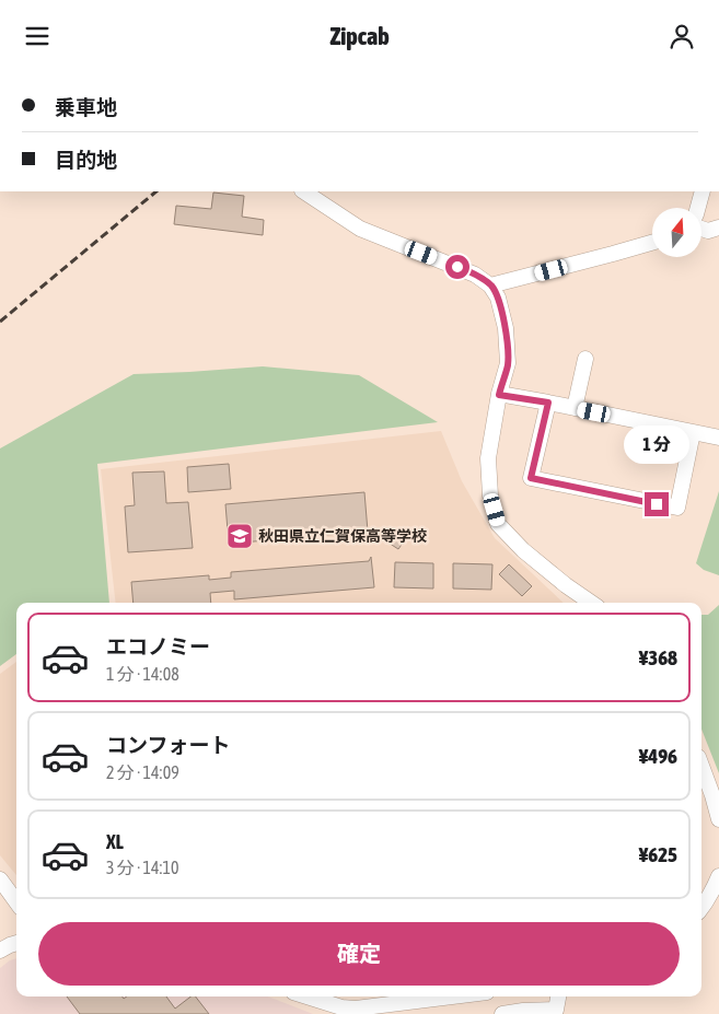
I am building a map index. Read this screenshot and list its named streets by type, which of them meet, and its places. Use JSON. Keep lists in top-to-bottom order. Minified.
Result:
{"places":{"school or university":["秋田県立仁賀保高等学校"]},"north":"top","page":{"header":"Zipcab","banner":["乗車地","目的地"],"bubble":"1 分","list":[{"name":"エコノミー","note":"1 分 · 14:08","value":"¥368"},{"name":"コンフォート","note":"2 分 · 14:09","value":"¥496"},{"name":"XL","note":"3 分 · 14:10","value":"¥625"}],"buttons":"確定"}}
